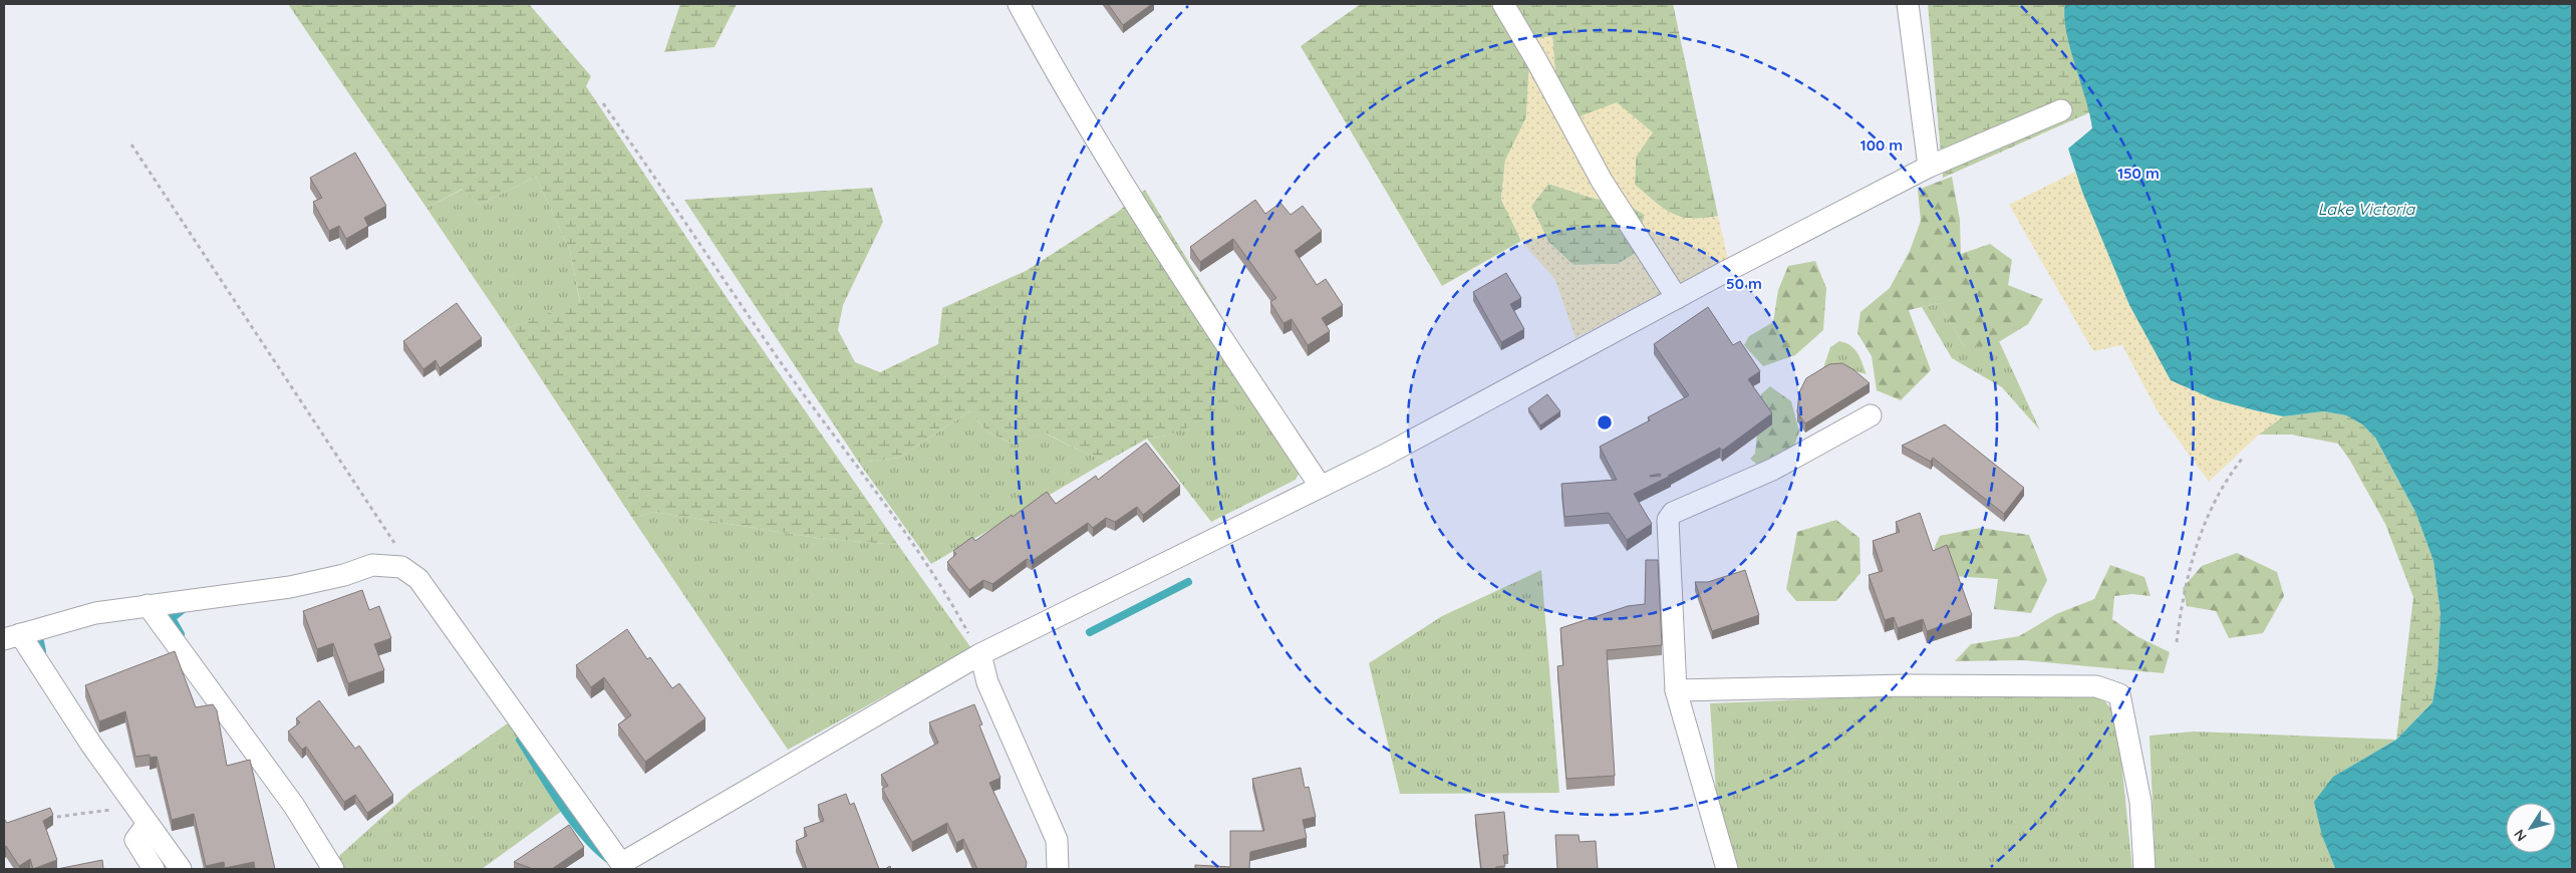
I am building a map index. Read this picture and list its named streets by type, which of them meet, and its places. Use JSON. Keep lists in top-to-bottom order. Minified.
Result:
{"water":["Lake Victoria"],"north":"bottom left","rings":["100 m","150 m","50 m"]}
